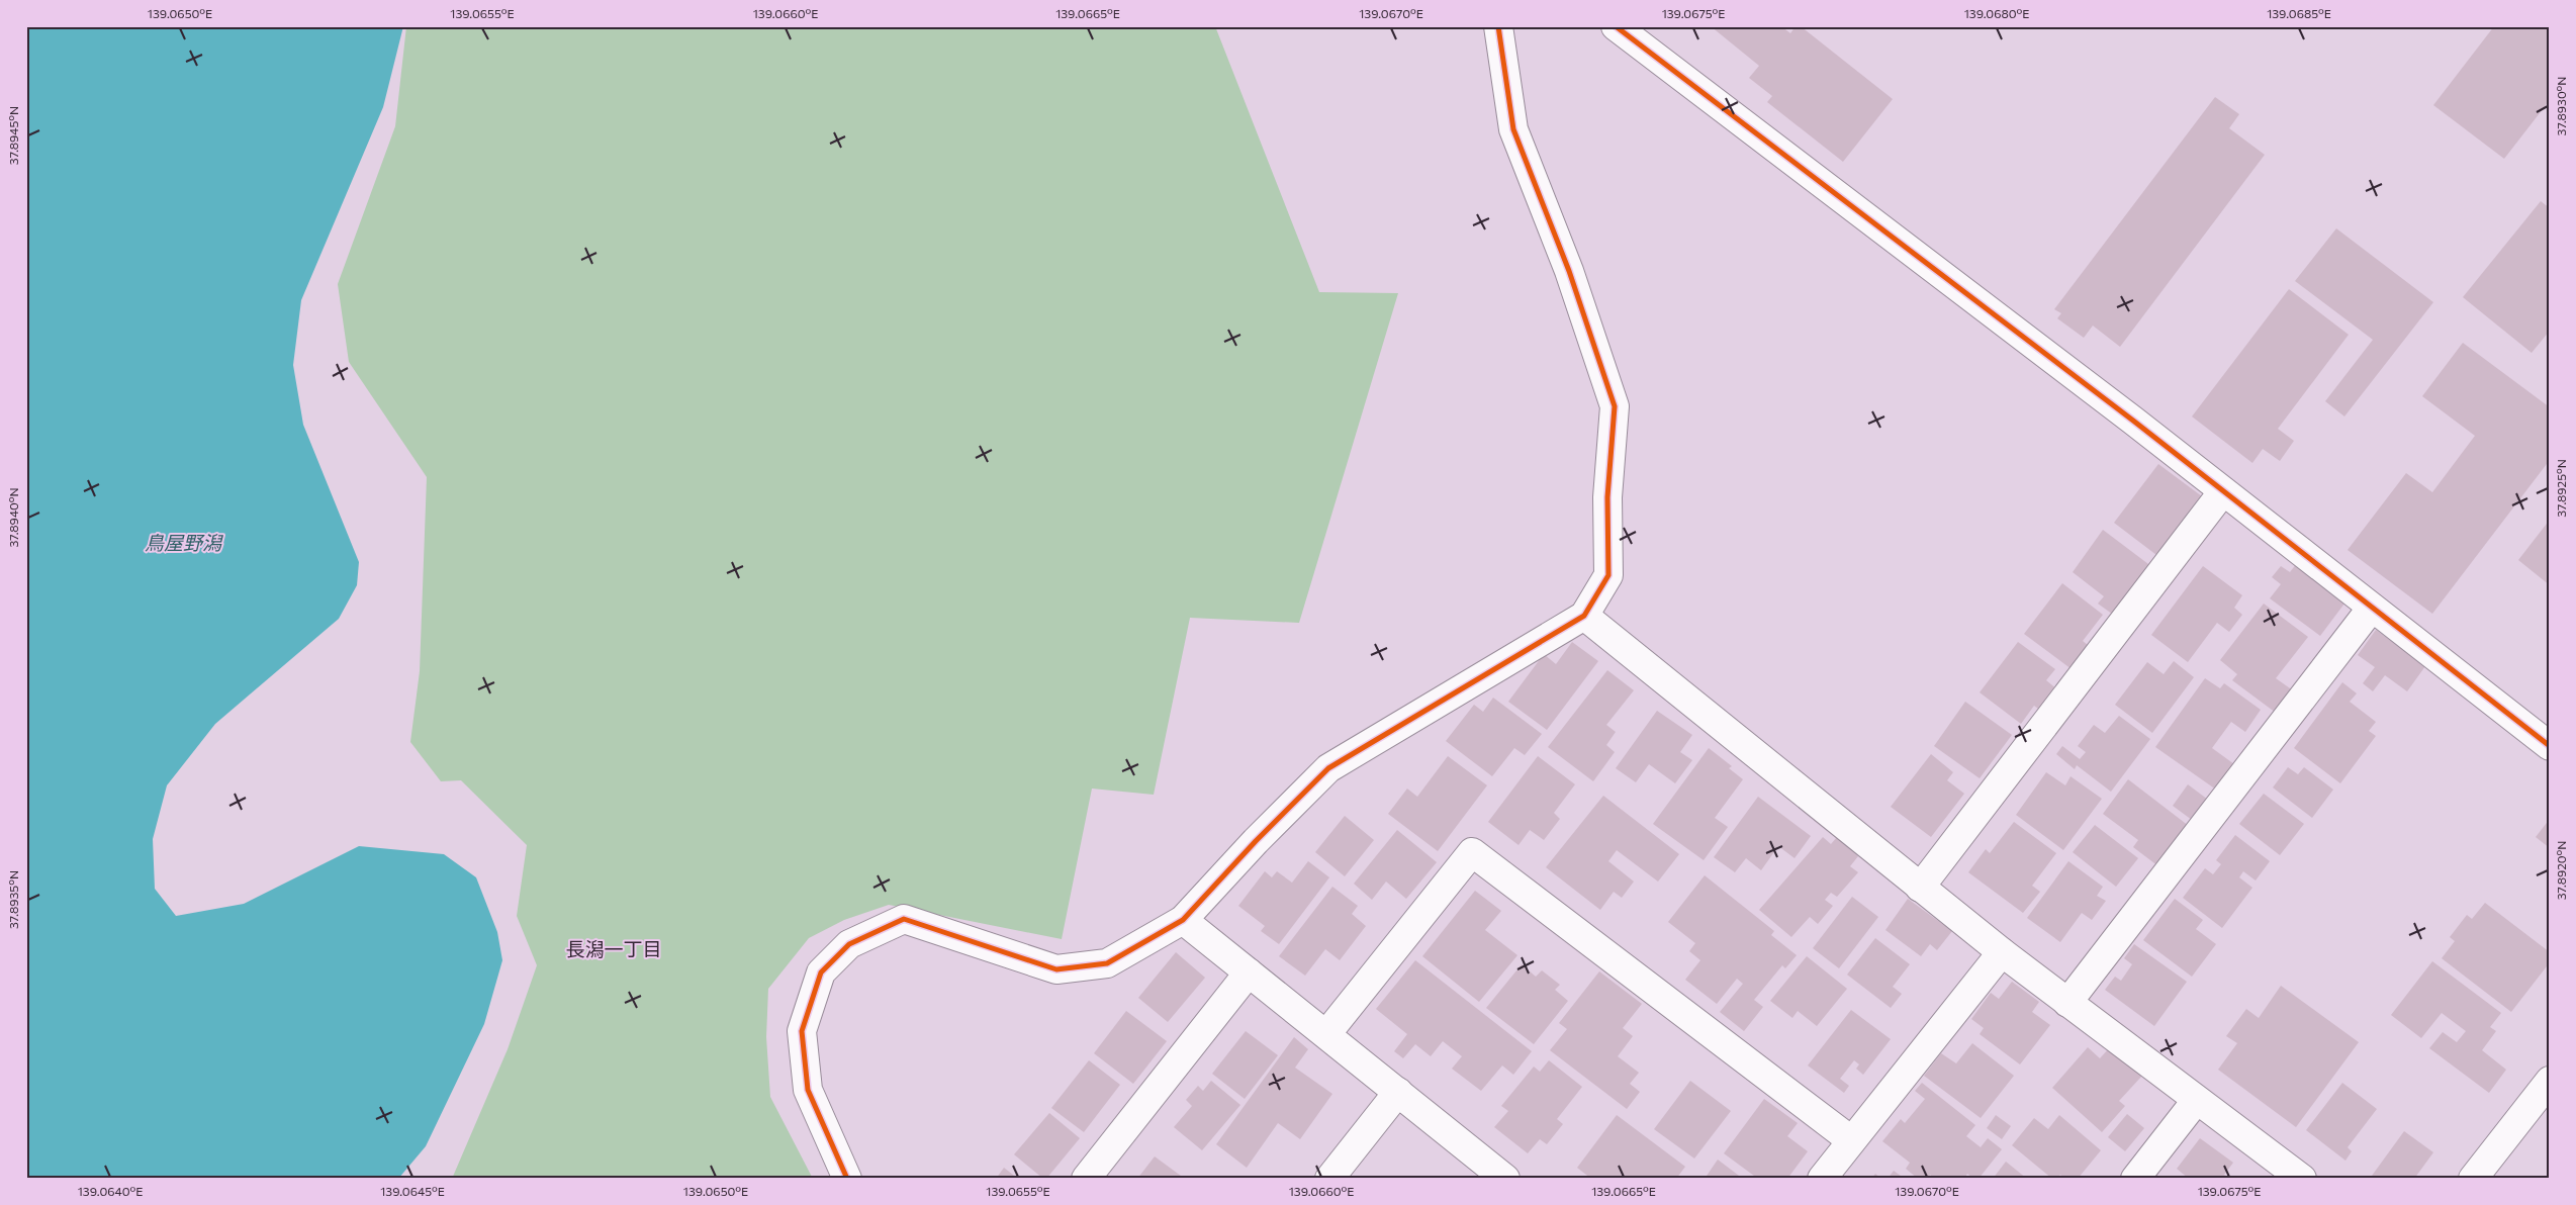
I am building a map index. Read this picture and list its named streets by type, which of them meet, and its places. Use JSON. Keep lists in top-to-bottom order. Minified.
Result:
{"districts":["長潟一丁目"],"water":["鳥屋野潟"],"coordinates":["139.0650°E","139.0655°E","139.0660°E","139.0665°E","139.0670°E","139.0675°E","139.0680°E","139.0685°E","37.8930°N","37.8945°N","37.8925°N","37.8940°N","37.8920°N","37.8935°N","139.0640°E","139.0645°E"]}
